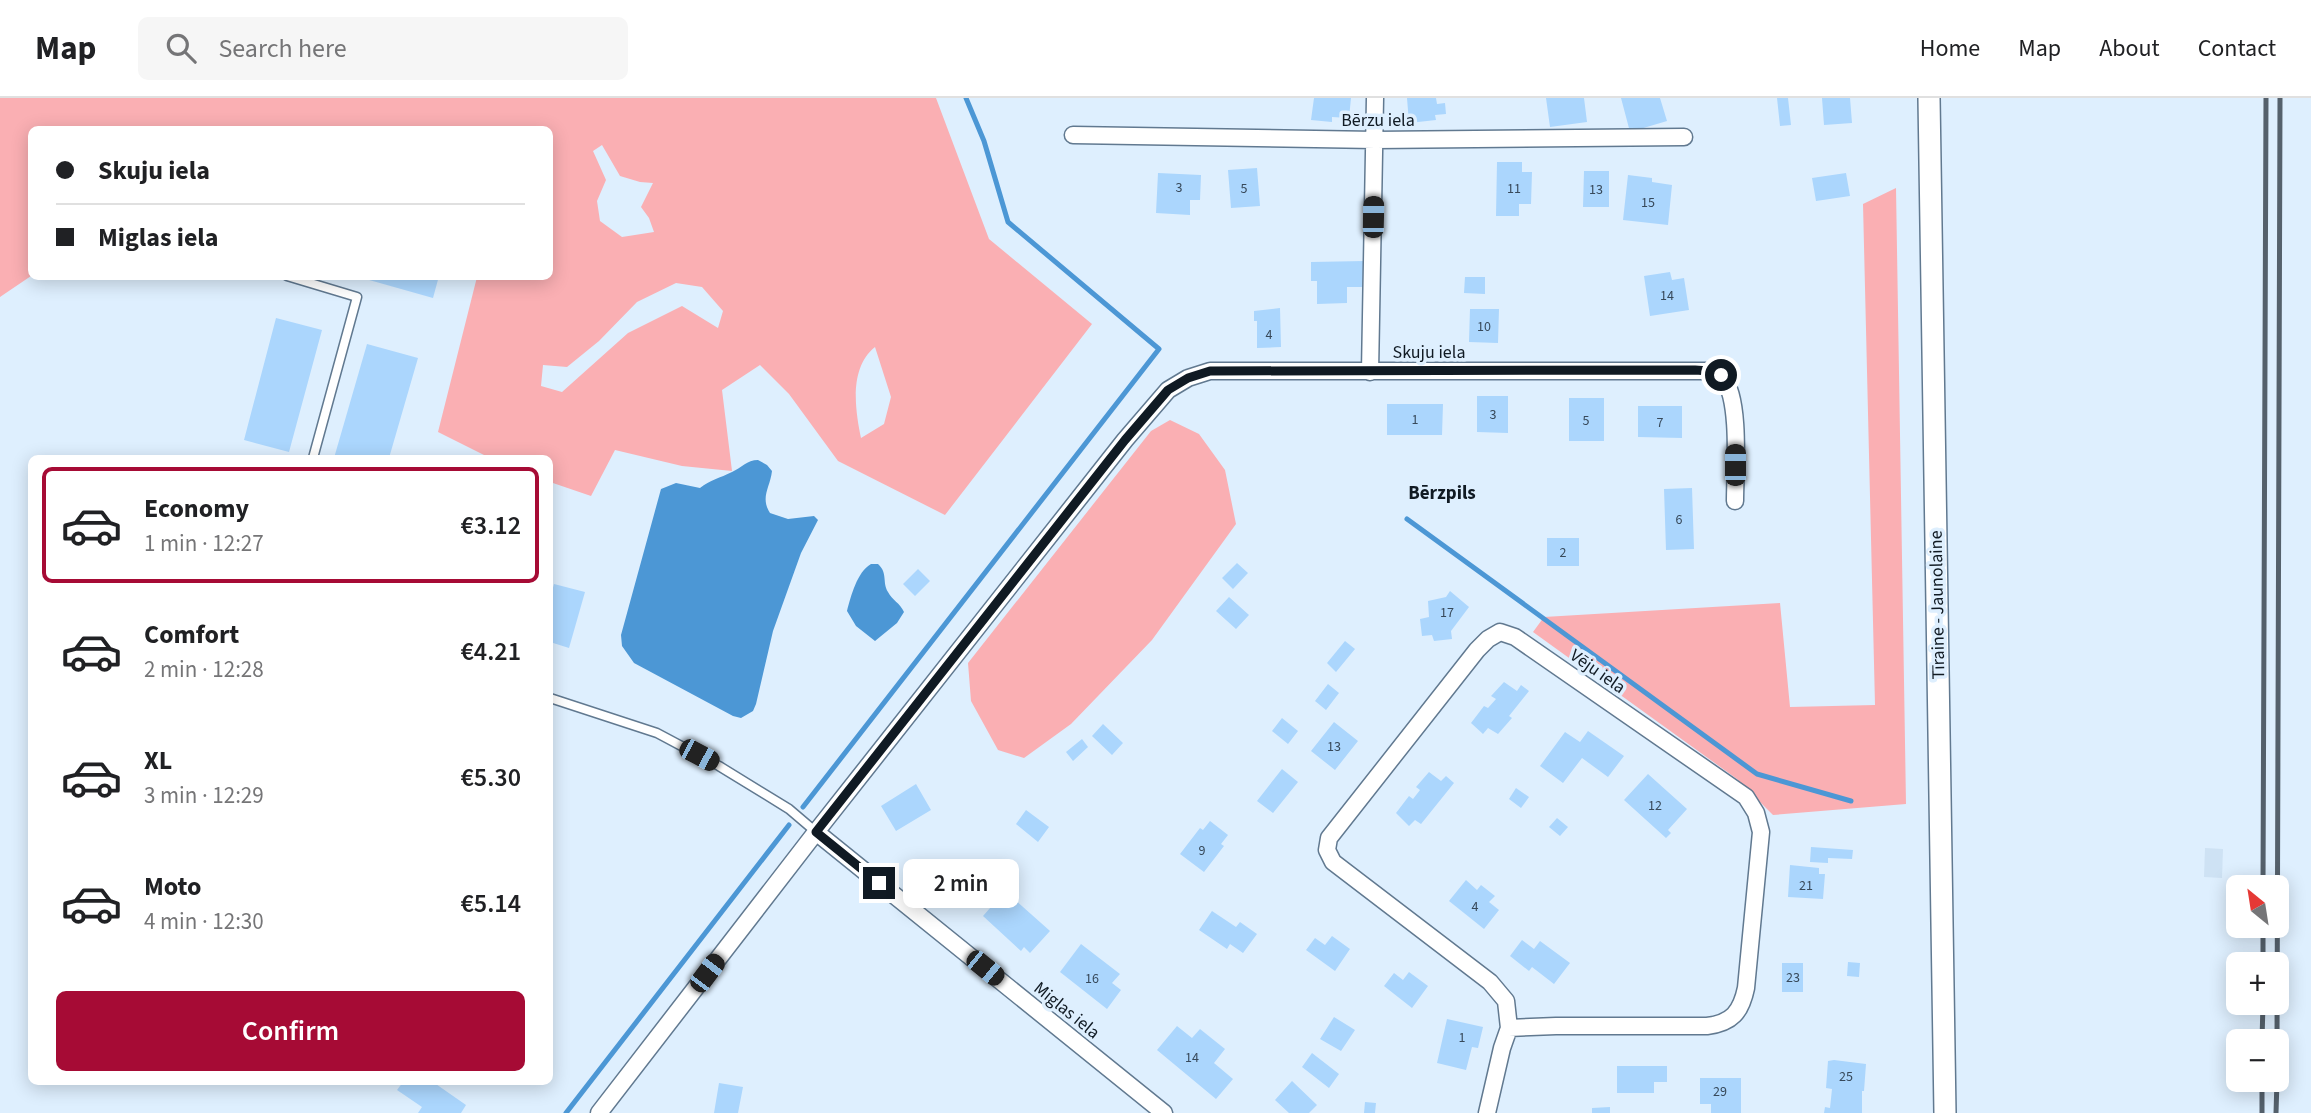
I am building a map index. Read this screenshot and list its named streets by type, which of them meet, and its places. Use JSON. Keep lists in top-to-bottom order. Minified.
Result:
{"streets":{"main road":["Tīraine - Jaunolaine"],"street":["Bērzu iela","Skuju iela","Vēju iela","Miglas iela"]},"crossings":[["Skuju iela","Miglas iela"]],"districts":["Bērzpils"],"house_numbers":["3","5","11","13","15","14","10","4","3","1","5","7","6","2","17","13","12","9","21","4","23","16","1","14","25","29"],"north":"top left","page":{"header":"Map","search":"Search here","nav":["Home","Map","About","Contact"],"banner":["Skuju iela","Miglas iela"],"list":[{"name":"Economy","note":"1 min · 12:27","value":"€3.12"},{"name":"Comfort","note":"2 min · 12:28","value":"€4.21"},{"name":"XL","note":"3 min · 12:29","value":"€5.30"},{"name":"Moto","note":"4 min · 12:30","value":"€5.14"}],"bubble":"2 min","map_buttons":["+","−"],"buttons":"Confirm"}}
